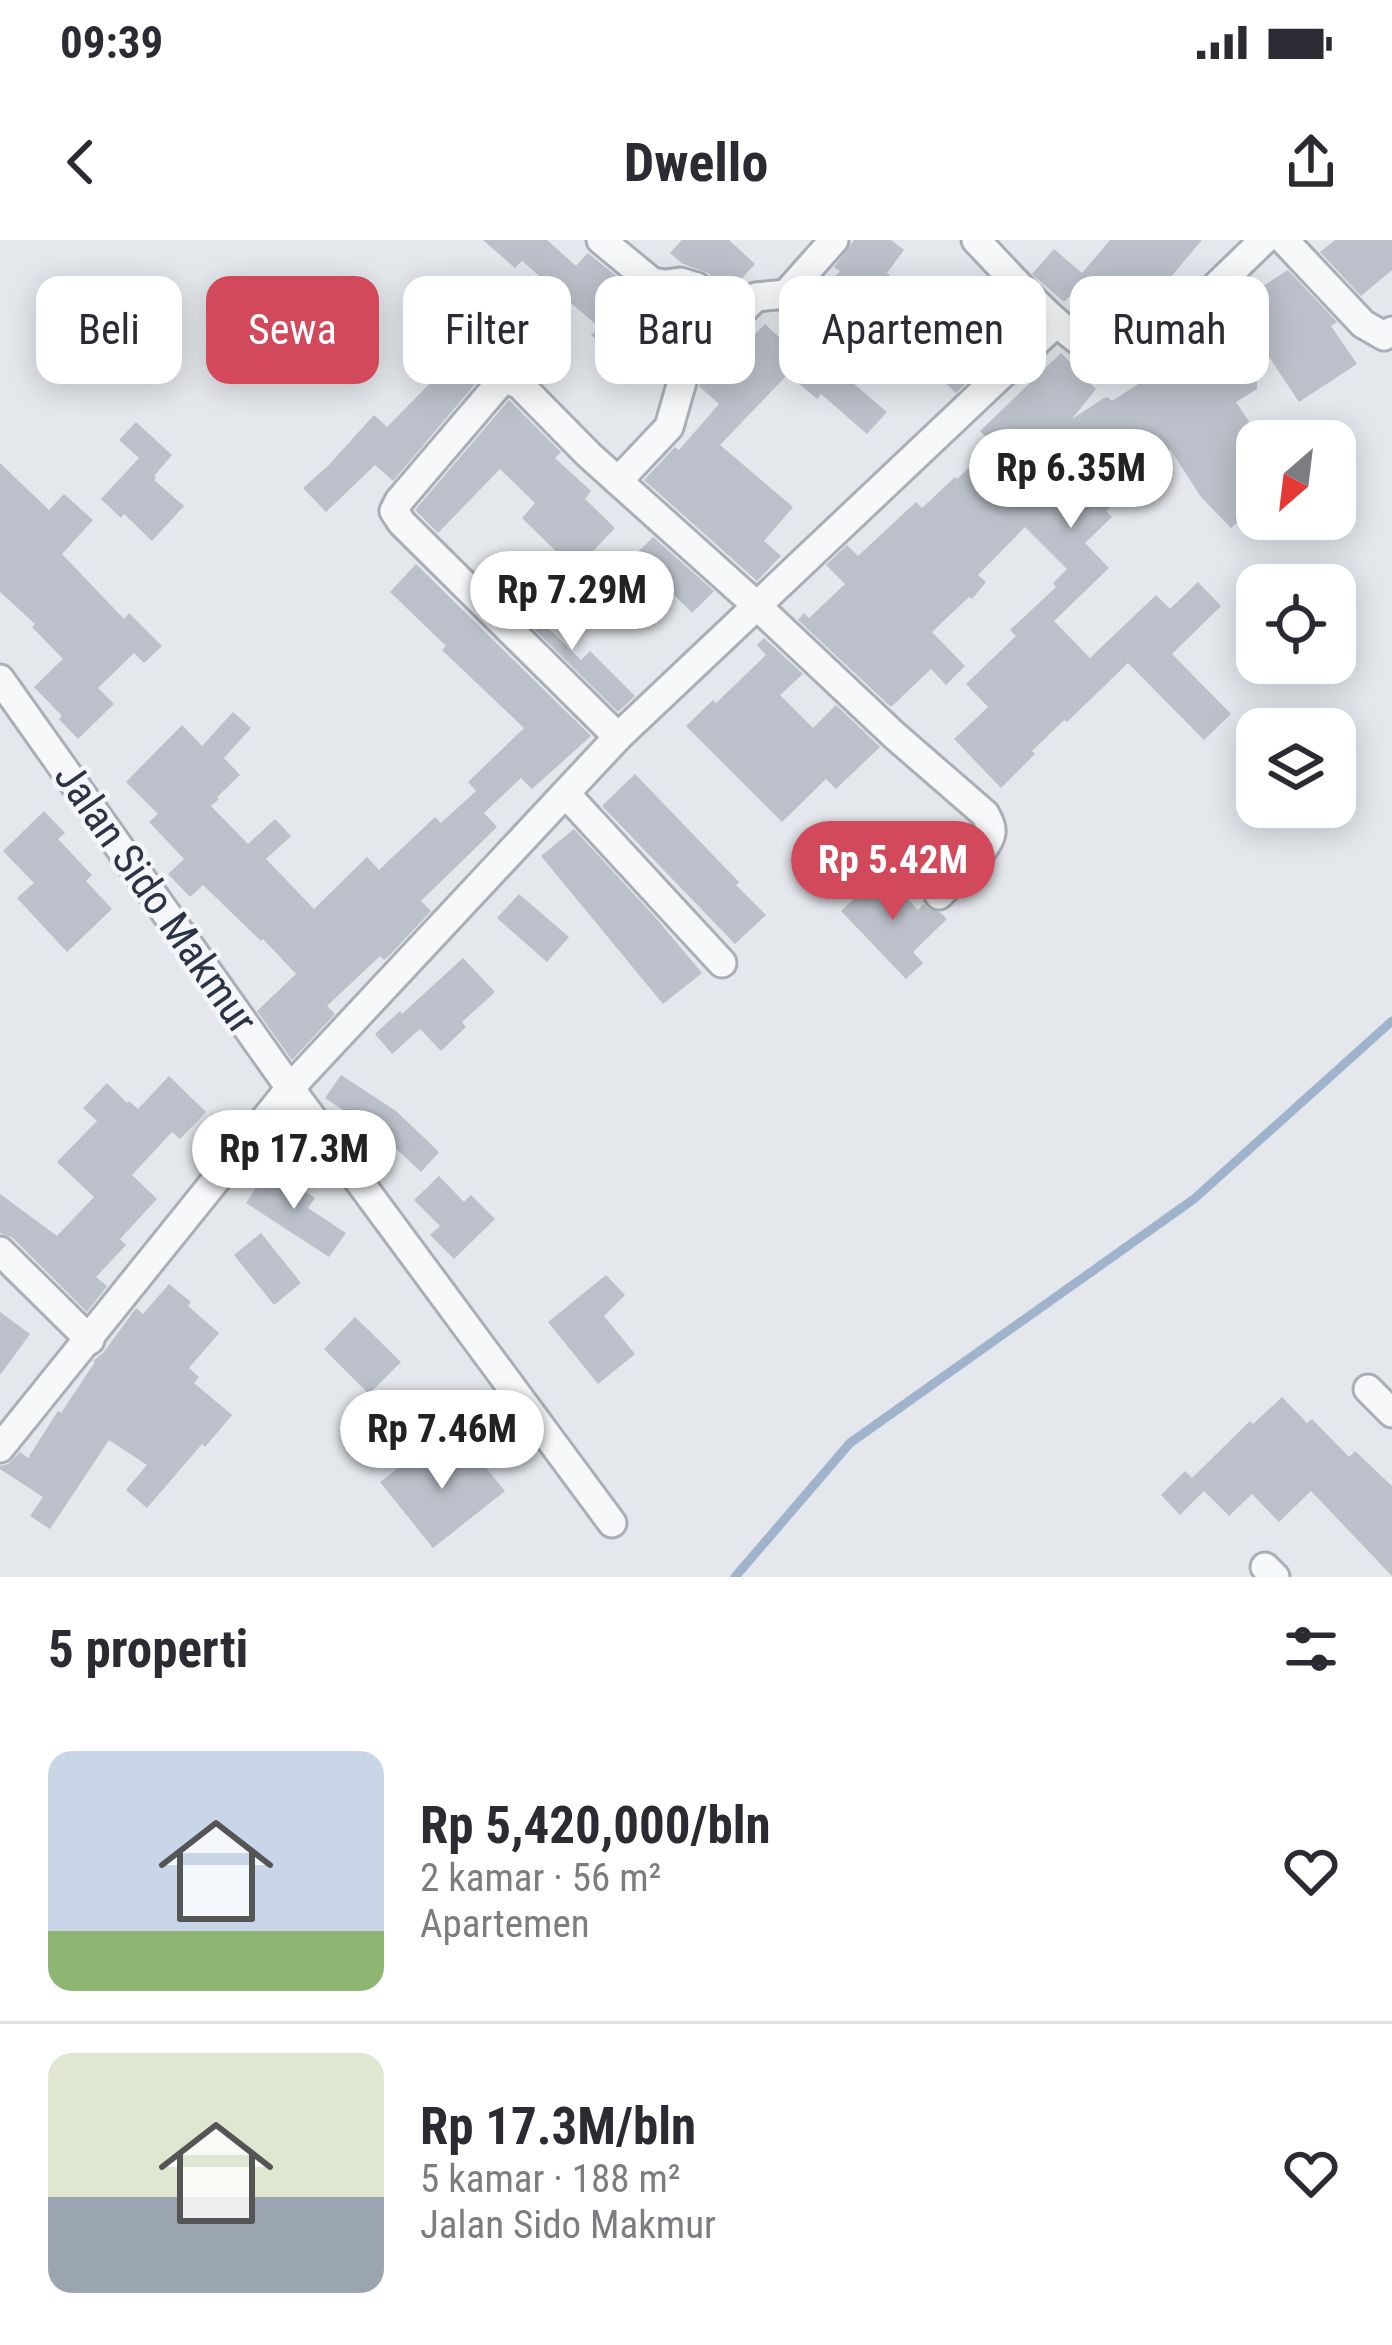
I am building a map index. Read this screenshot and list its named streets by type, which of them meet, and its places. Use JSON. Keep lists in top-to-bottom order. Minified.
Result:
{"streets":{"street":["Jalan Sido Makmur"]},"north":"bottom left","page":{"status":"09:39","header":"Dwello","chip":["Beli","Sewa","Filter","Baru","Apartemen","Rumah"],"price":["Rp 6.35M","Rp 7.29M","Rp 5.42M","Rp 17.3M","Rp 7.46M"],"heading":"5 properti","list":[{"name":"Rp 5,420,000/bln","note":"2 kamar · 56 m² · Apartemen"},{"name":"Rp 17.3M/bln","note":"5 kamar · 188 m² · Jalan Sido Makmur"}]}}
